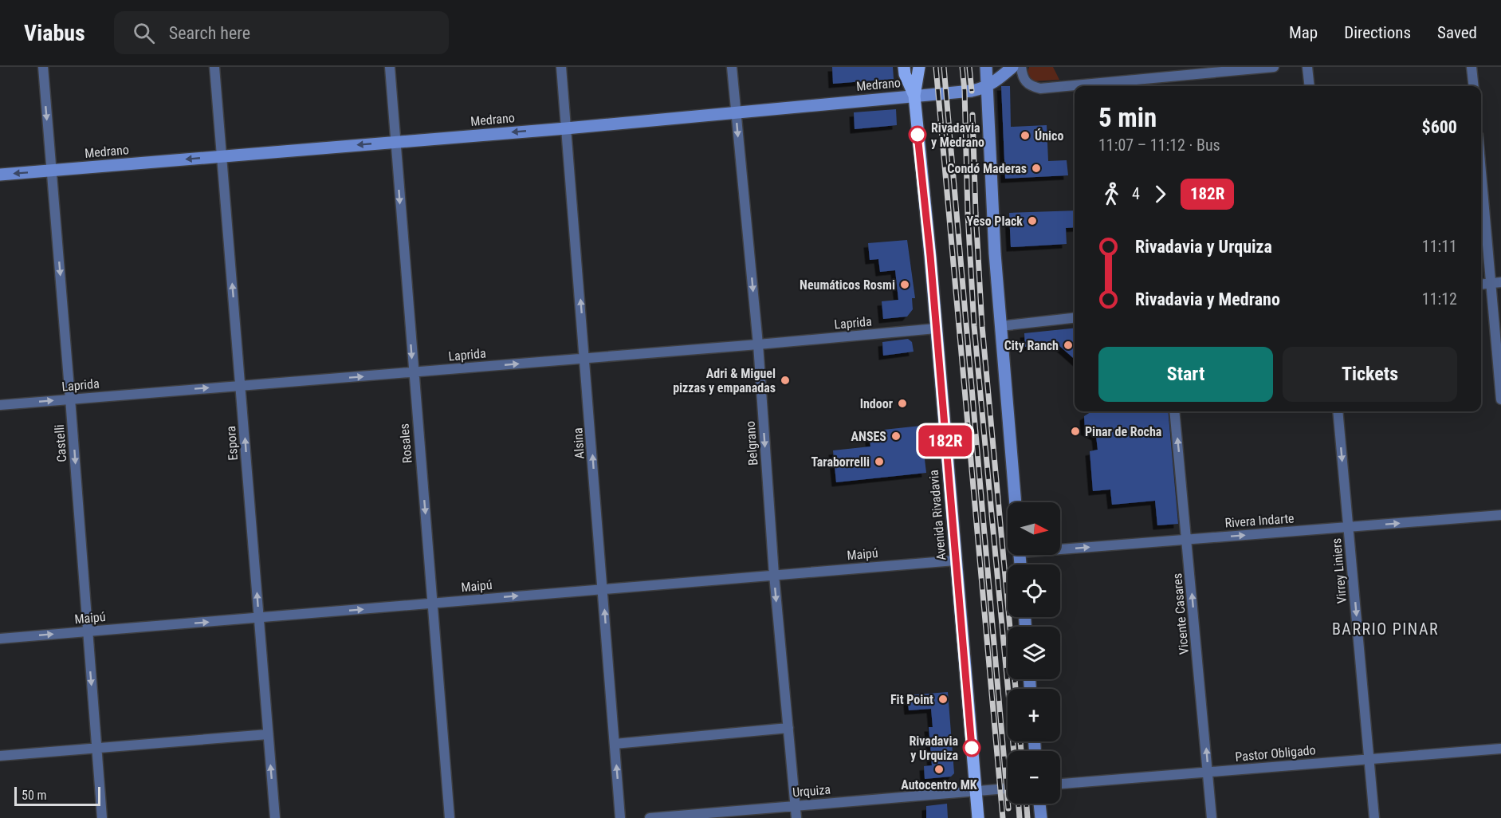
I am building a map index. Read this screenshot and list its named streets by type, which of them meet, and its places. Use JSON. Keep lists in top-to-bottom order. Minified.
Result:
{"streets":{"main road":["Avenida Rivadavia"],"street":["Medrano","Laprida","Castelli","Espora","Rosales","Alsina","Belgrano","Rivera Indarte","Maipú","Virrey Liniers","Vicente Casares","Pastor Obligado","Urquiza"]},"crossings":[["Medrano","Castelli"],["Medrano","Espora"],["Medrano","Rosales"],["Medrano","Alsina"],["Medrano","Belgrano"],["Medrano","Avenida Rivadavia"],["Laprida","Castelli"],["Laprida","Espora"],["Laprida","Rosales"],["Laprida","Alsina"],["Laprida","Belgrano"],["Laprida","Avenida Rivadavia"],["Castelli","Maipú"],["Espora","Maipú"],["Rosales","Maipú"],["Alsina","Maipú"],["Belgrano","Maipú"],["Belgrano","Urquiza"],["Avenida Rivadavia","Maipú"],["Avenida Rivadavia","Urquiza"],["Rivera Indarte","Virrey Liniers"],["Rivera Indarte","Vicente Casares"],["Virrey Liniers","Pastor Obligado"],["Vicente Casares","Pastor Obligado"]],"one_way":["Medrano","Laprida","Castelli","Espora","Rosales","Alsina","Belgrano","Rivera Indarte","Maipú","Virrey Liniers","Vicente Casares"],"districts":["BARRIO PINAR"],"places":["Rivadavia y Medrano","Único","Condó Maderas","Yeso Plack","Neumáticos Rosmi","City Ranch","Adri & Miguel pizzas y empanadas","Indoor","Pinar de Rocha","ANSES","Taraborrelli","Fit Point","Rivadavia y Urquiza","Autocentro MK"],"lines":["bus line 182R"],"scale_bar":"50 m","north":"right","page":{"header":"Viabus","search":"Search here","nav":["Map","Directions","Saved"],"on_map":"182R","heading":["5 min","11:07 – 11:12 · Bus","$600"],"legs":["4","182R"],"list":[{"name":"Rivadavia y Urquiza","value":"11:11"},{"name":"Rivadavia y Medrano","value":"11:12"}],"buttons":["Start","Tickets"],"map_buttons":["+","−"],"scale":"50 m"}}
